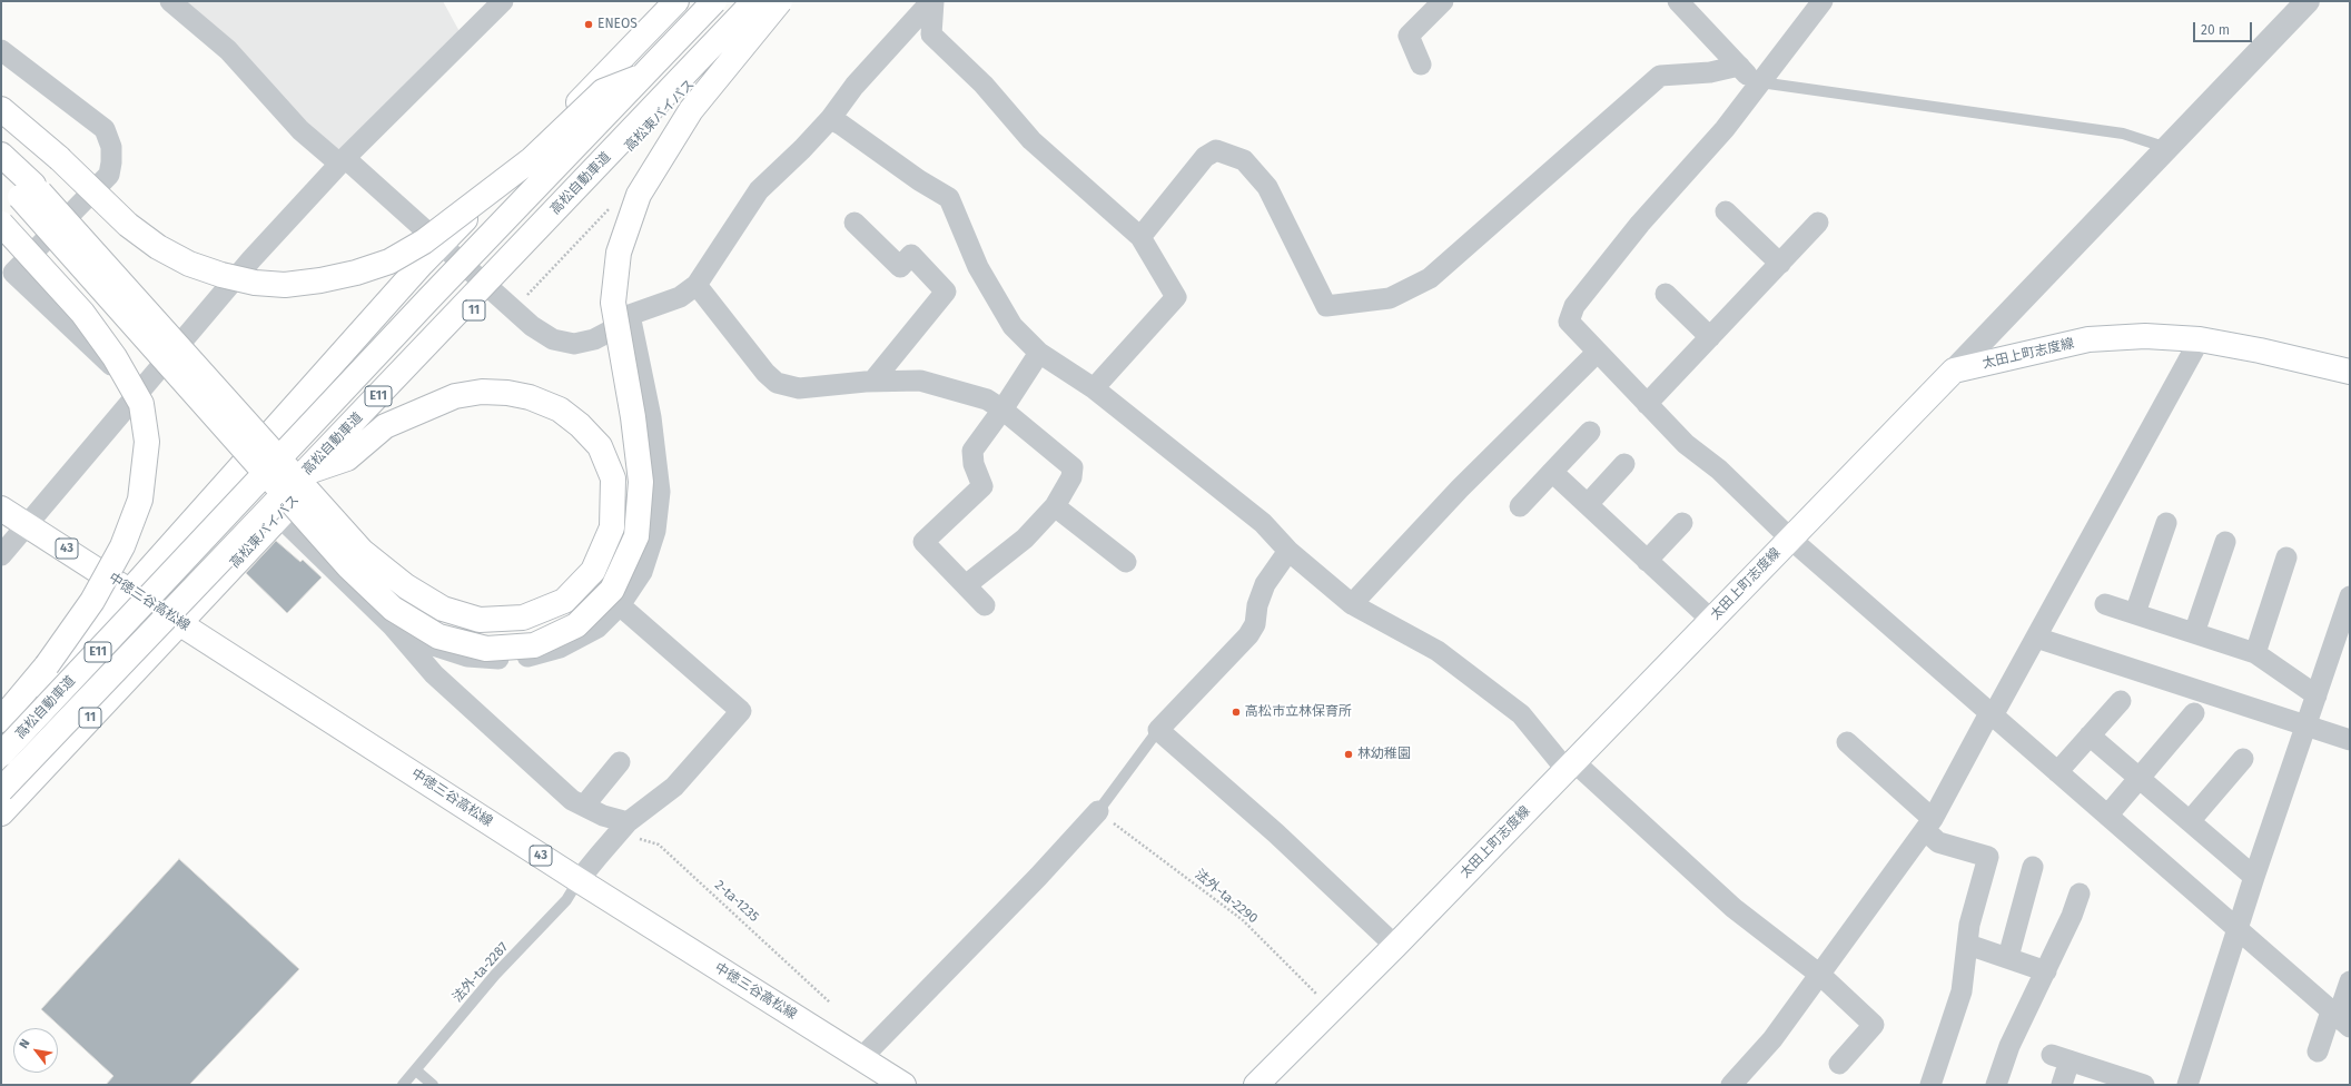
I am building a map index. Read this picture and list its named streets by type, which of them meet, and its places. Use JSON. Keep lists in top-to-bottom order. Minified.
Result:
{"streets":{"main road":["高松東バイパス","高松自動車道","11","太田上町志度線","E11","43","中徳三谷高松線"],"lane":["法外-ta-2287"],"path":["法外-ta-2290","2-ta-1235"]},"crossings":[["高松東バイパス","中徳三谷高松線"],["太田上町志度線","法外-ta-2290"],["中徳三谷高松線","法外-ta-2287"]],"places":["ENEOS","高松市立林保育所","林幼稚園"],"scale_bar":"20 m","north":"top left"}
